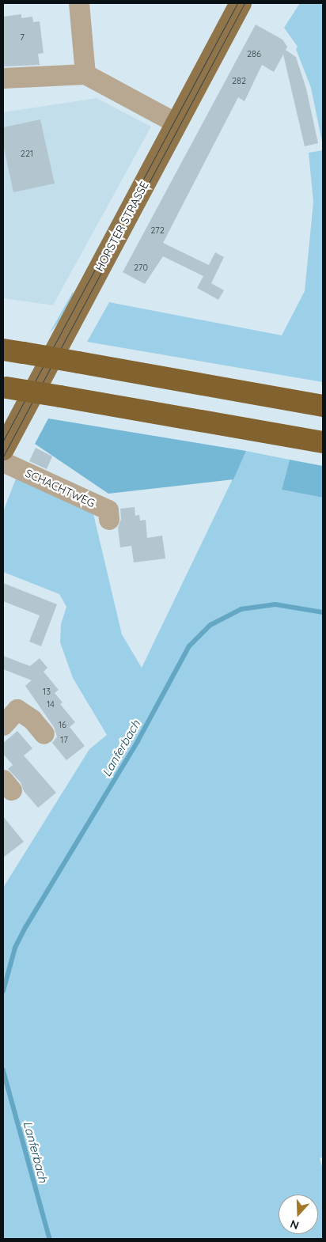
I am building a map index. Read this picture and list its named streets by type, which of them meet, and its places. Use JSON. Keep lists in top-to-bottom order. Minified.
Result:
{"streets":{"main road":["HORSTER STRASSE"],"street":["SCHACHTWEG"]},"water":["Lanferbach"],"house_numbers":["7","286","282","221","272","270","13","14","16","17"],"north":"bottom"}
